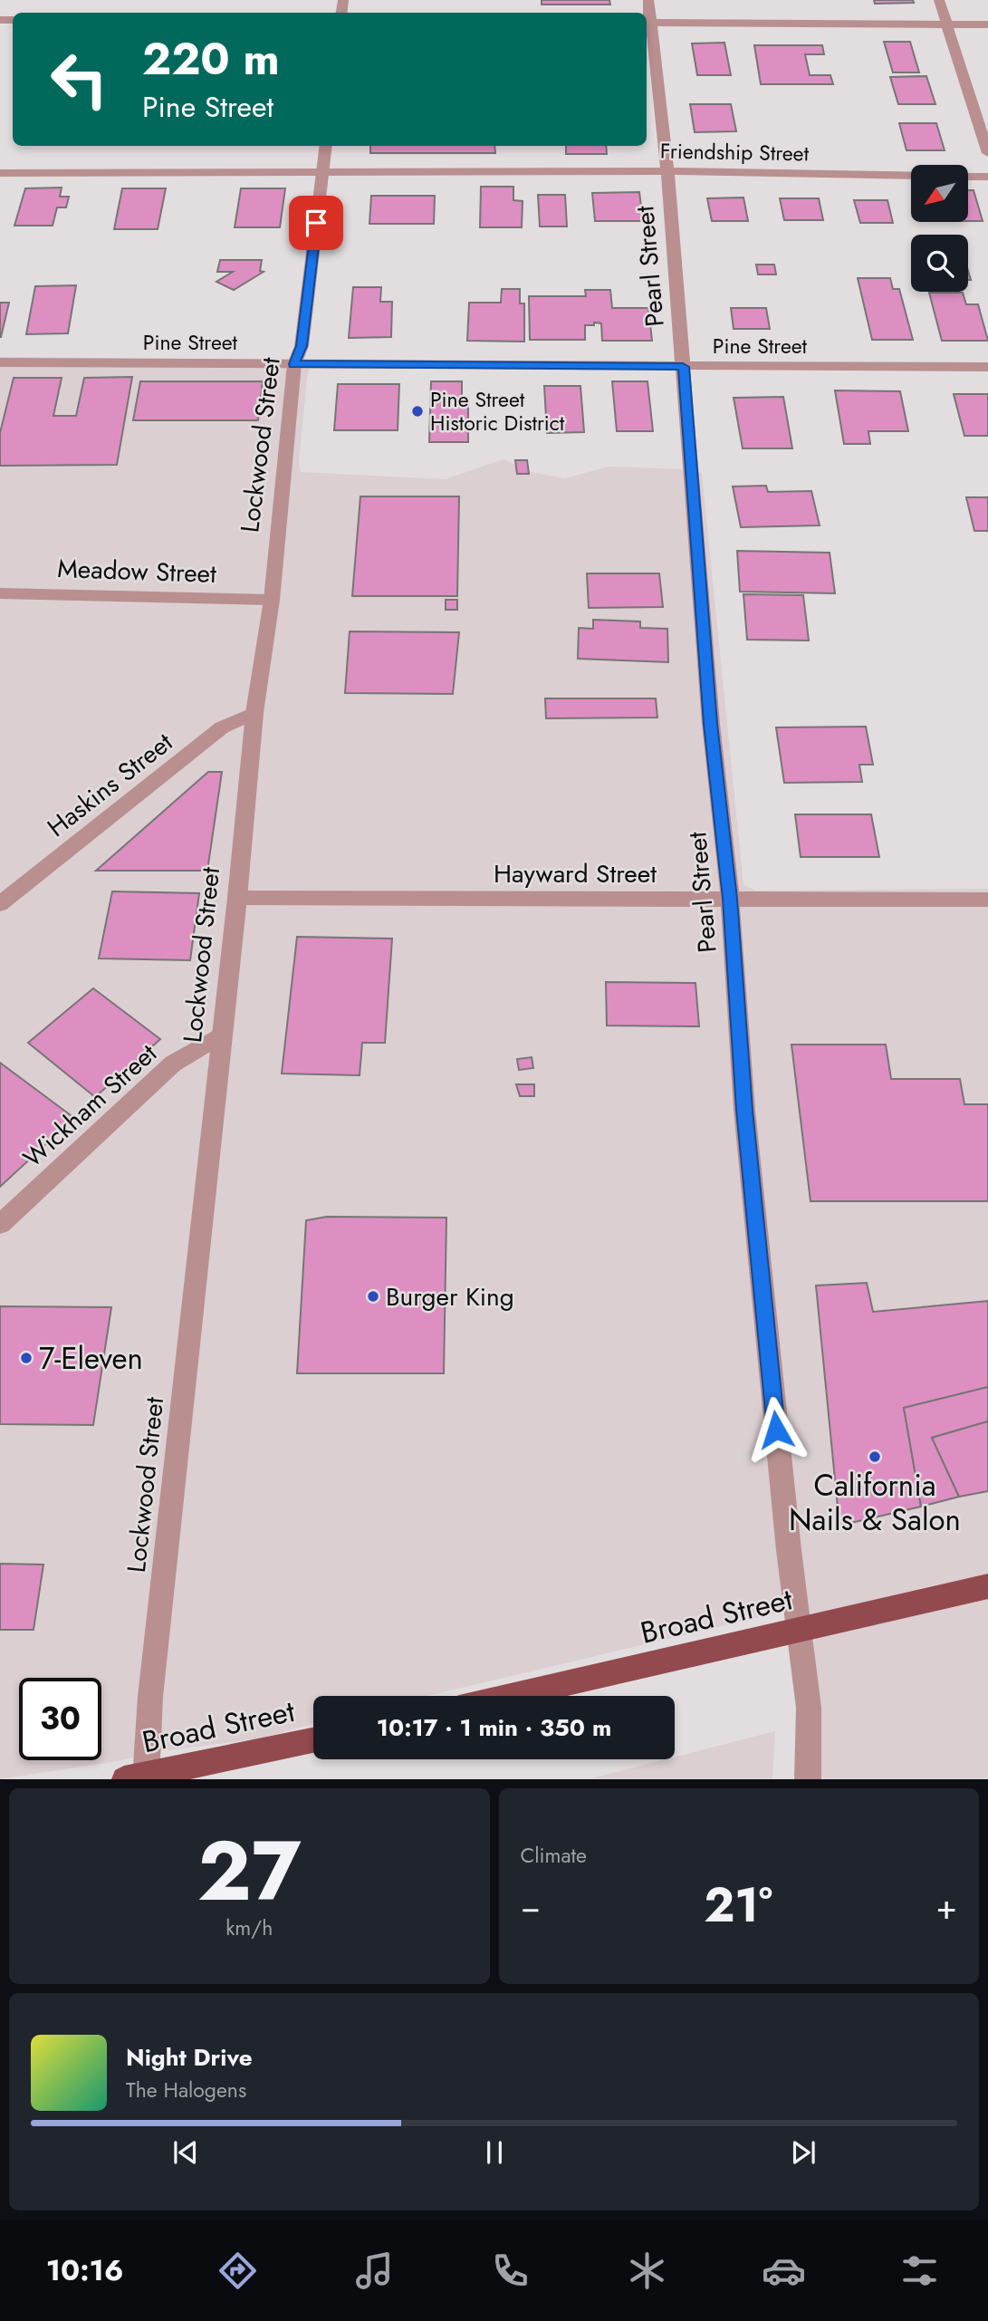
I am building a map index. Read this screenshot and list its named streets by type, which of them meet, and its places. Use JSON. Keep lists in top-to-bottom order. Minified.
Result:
{"streets":{"main road":["Broad Street"],"street":["Friendship Street","Pearl Street","Pine Street","Lockwood Street","Meadow Street","Haskins Street","Hayward Street","Wickham Street"]},"crossings":[["Friendship Street","Pearl Street"],["Friendship Street","Lockwood Street"],["Pearl Street","Pine Street"],["Pearl Street","Hayward Street"],["Pearl Street","Broad Street"],["Pine Street","Lockwood Street"],["Lockwood Street","Meadow Street"],["Lockwood Street","Haskins Street"],["Lockwood Street","Hayward Street"],["Lockwood Street","Wickham Street"],["Lockwood Street","Broad Street"]],"places":["Pine Street Historic District","Burger King","7-Eleven","California Nails & Salon"],"north":"bottom left","page":{"turn":["220 m","Pine Street"],"limit":"30","trip":"10:17 · 1 min · 350 m","tile":[["27","km/h"],"Climate"],"heat":["−","21°","+"],"song":["Night Drive","The Halogens"],"tabs":"10:16"}}
